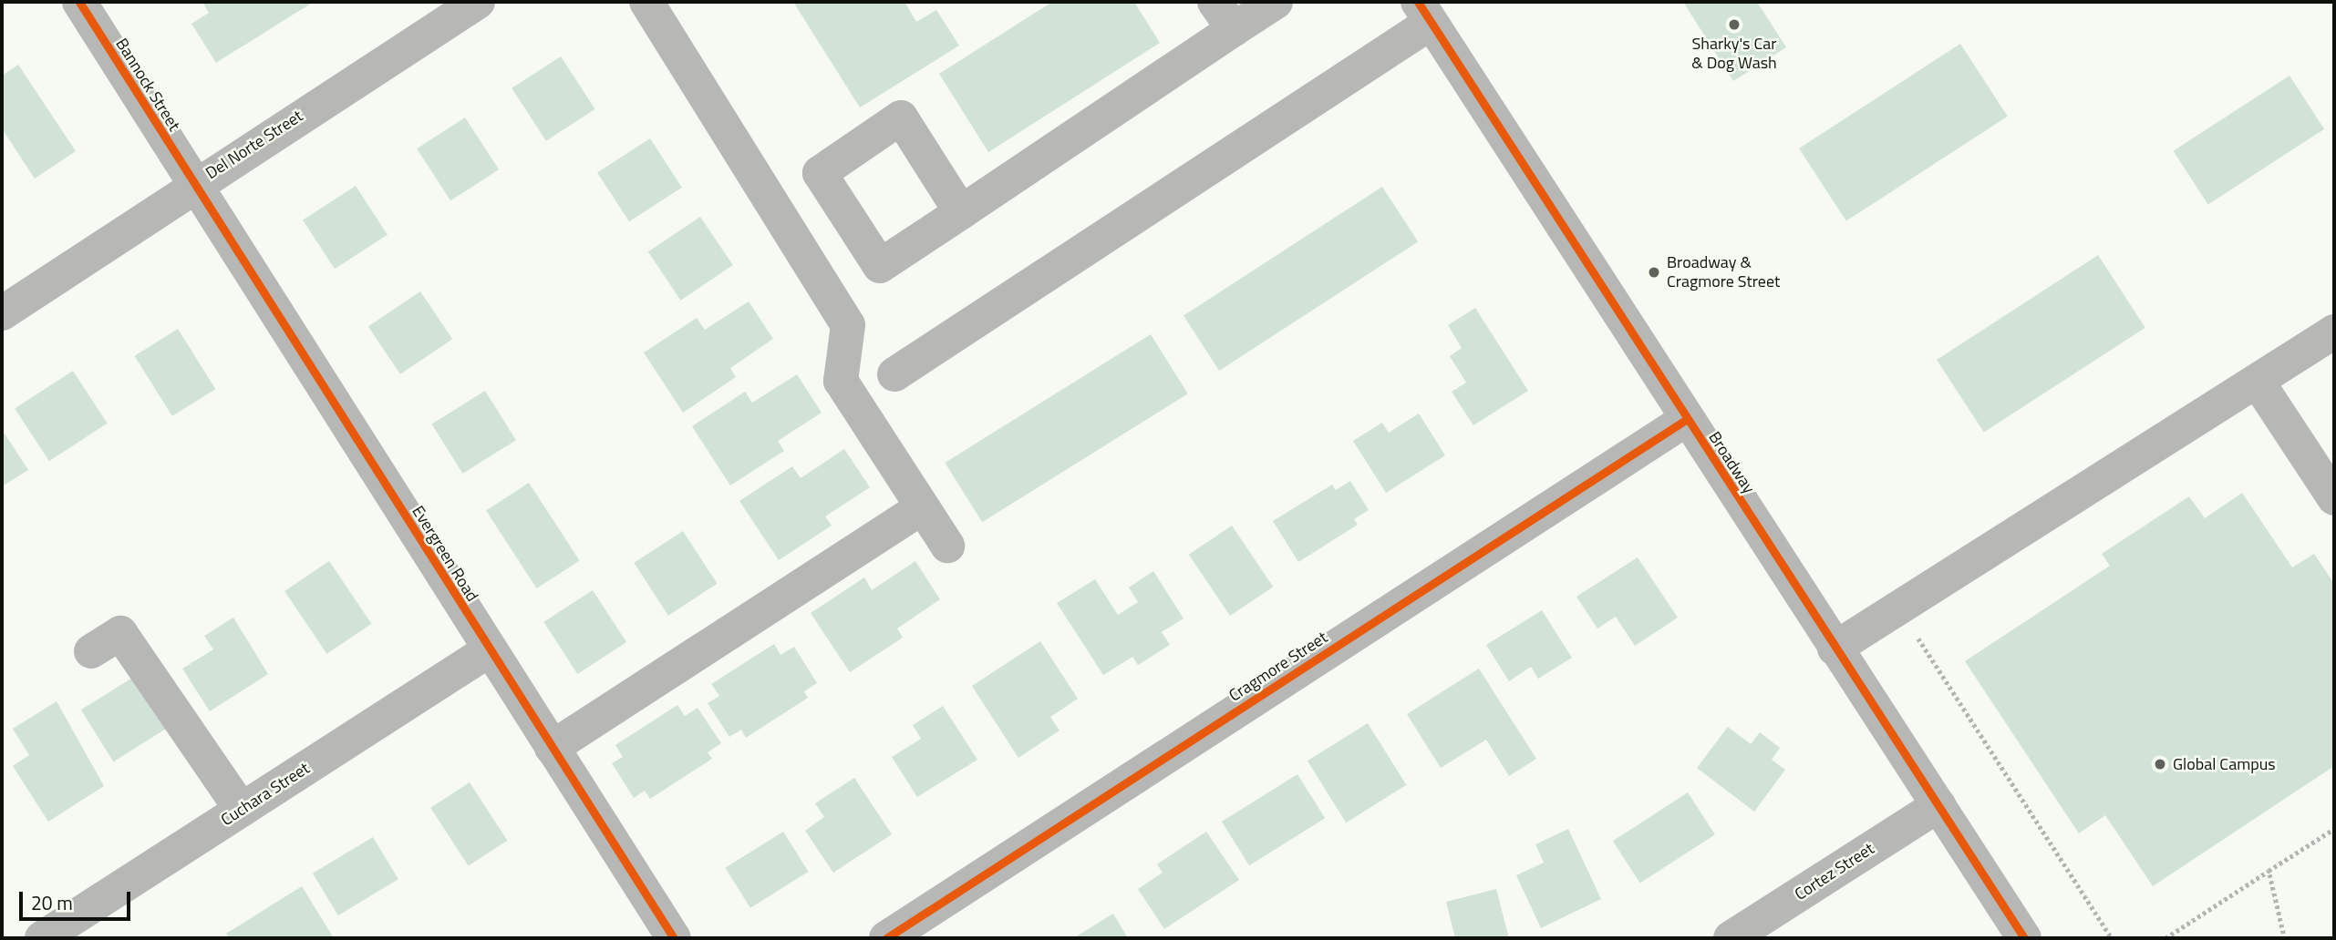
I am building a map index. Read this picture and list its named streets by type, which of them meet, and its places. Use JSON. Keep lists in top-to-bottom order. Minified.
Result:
{"streets":{"street":["Bannock Street","Del Norte Street","Broadway","Evergreen Road","Cragmore Street","Cuchara Street","Cortez Street"]},"crossings":[["Bannock Street","Del Norte Street"],["Bannock Street","Evergreen Road"],["Del Norte Street","Evergreen Road"],["Broadway","Cragmore Street"],["Broadway","Cortez Street"],["Evergreen Road","Cuchara Street"]],"places":["Sharky's Car & Dog Wash","Broadway & Cragmore Street","Global Campus"],"scale_bar":"20 m"}
